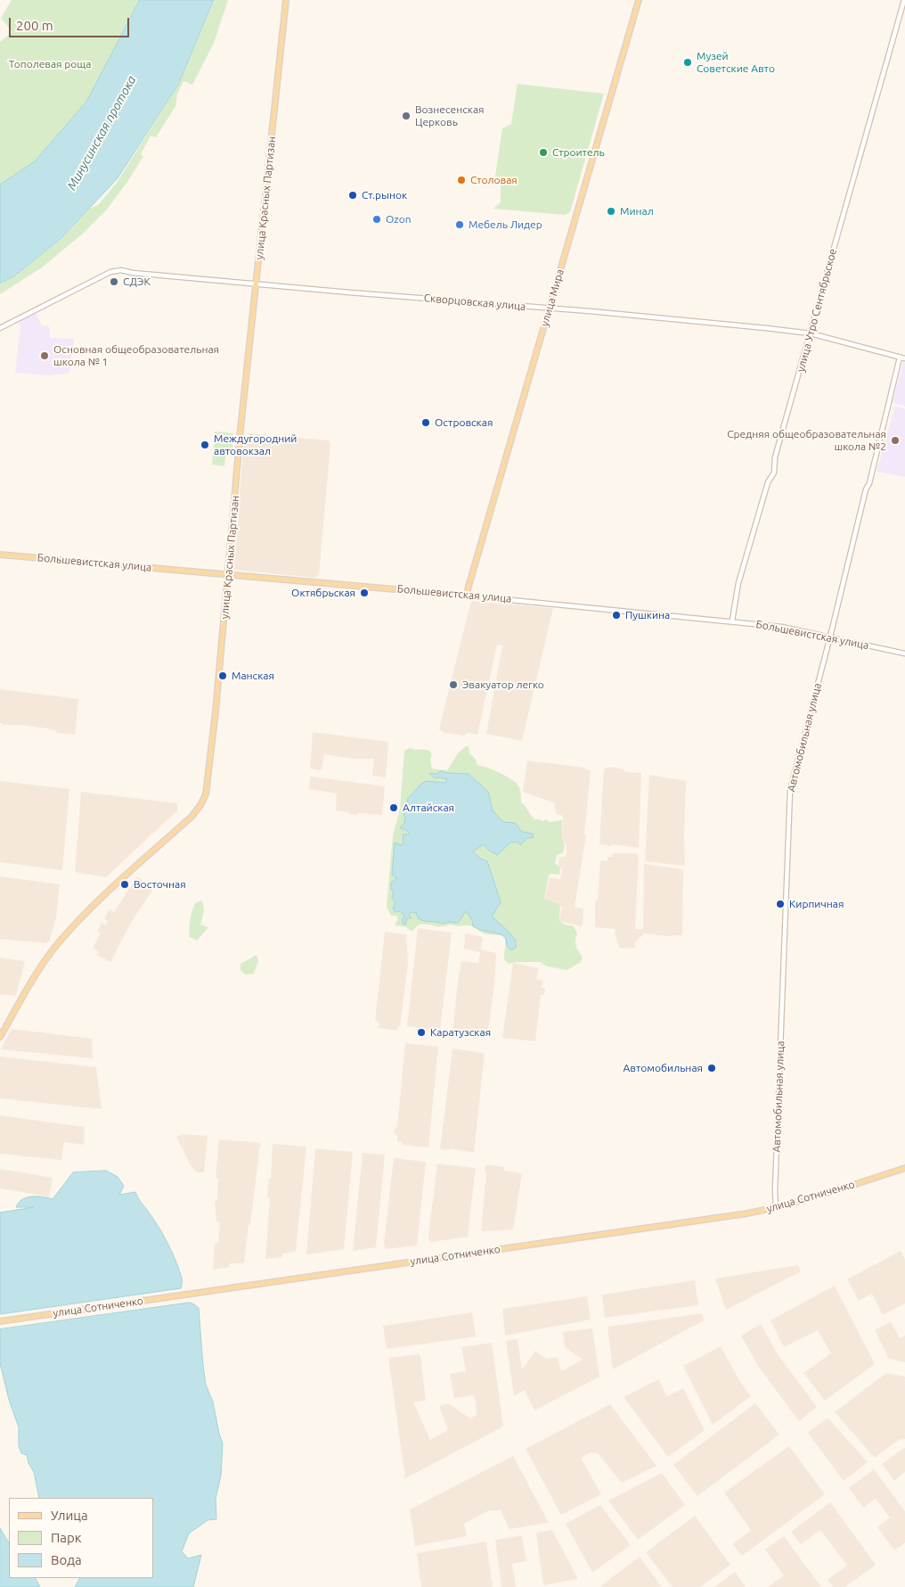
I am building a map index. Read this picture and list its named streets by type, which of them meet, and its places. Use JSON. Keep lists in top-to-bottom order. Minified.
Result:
{"streets":{"main road":["улица Красных Партизан","улица Мира","Большевистская улица","улица Сотниченко"],"street":["Скворцовская улица","улица Утро Сентябрьское","Автомобильная улица"]},"crossings":[["улица Красных Партизан","Скворцовская улица"],["улица Красных Партизан","Большевистская улица"],["улица Мира","Скворцовская улица"],["улица Мира","Большевистская улица"],["Скворцовская улица","улица Утро Сентябрьское"],["Скворцовская улица","Автомобильная улица"],["улица Утро Сентябрьское","Большевистская улица"],["Большевистская улица","Автомобильная улица"],["Автомобильная улица","улица Сотниченко"]],"water":["Минусинская протока"],"parks":["Тополевая роща"],"places":["Музей Советские Авто","Вознесенская Церковь","Строитель","Столовая","Ст.рынок","Минал","Ozon","Мебель Лидер","СДЭК","Основная общеобразовательная школа № 1","Островская","Средняя общеобразовательная школа №2","Междугородний автовокзал","Октябрьская","Пушкина","Манская","Эвакуатор легко","Алтайская","Восточная","Кирпичная","Каратузская","Автомобильная"],"legend":["Улица","Парк","Вода"],"scale_bar":"200 m"}
